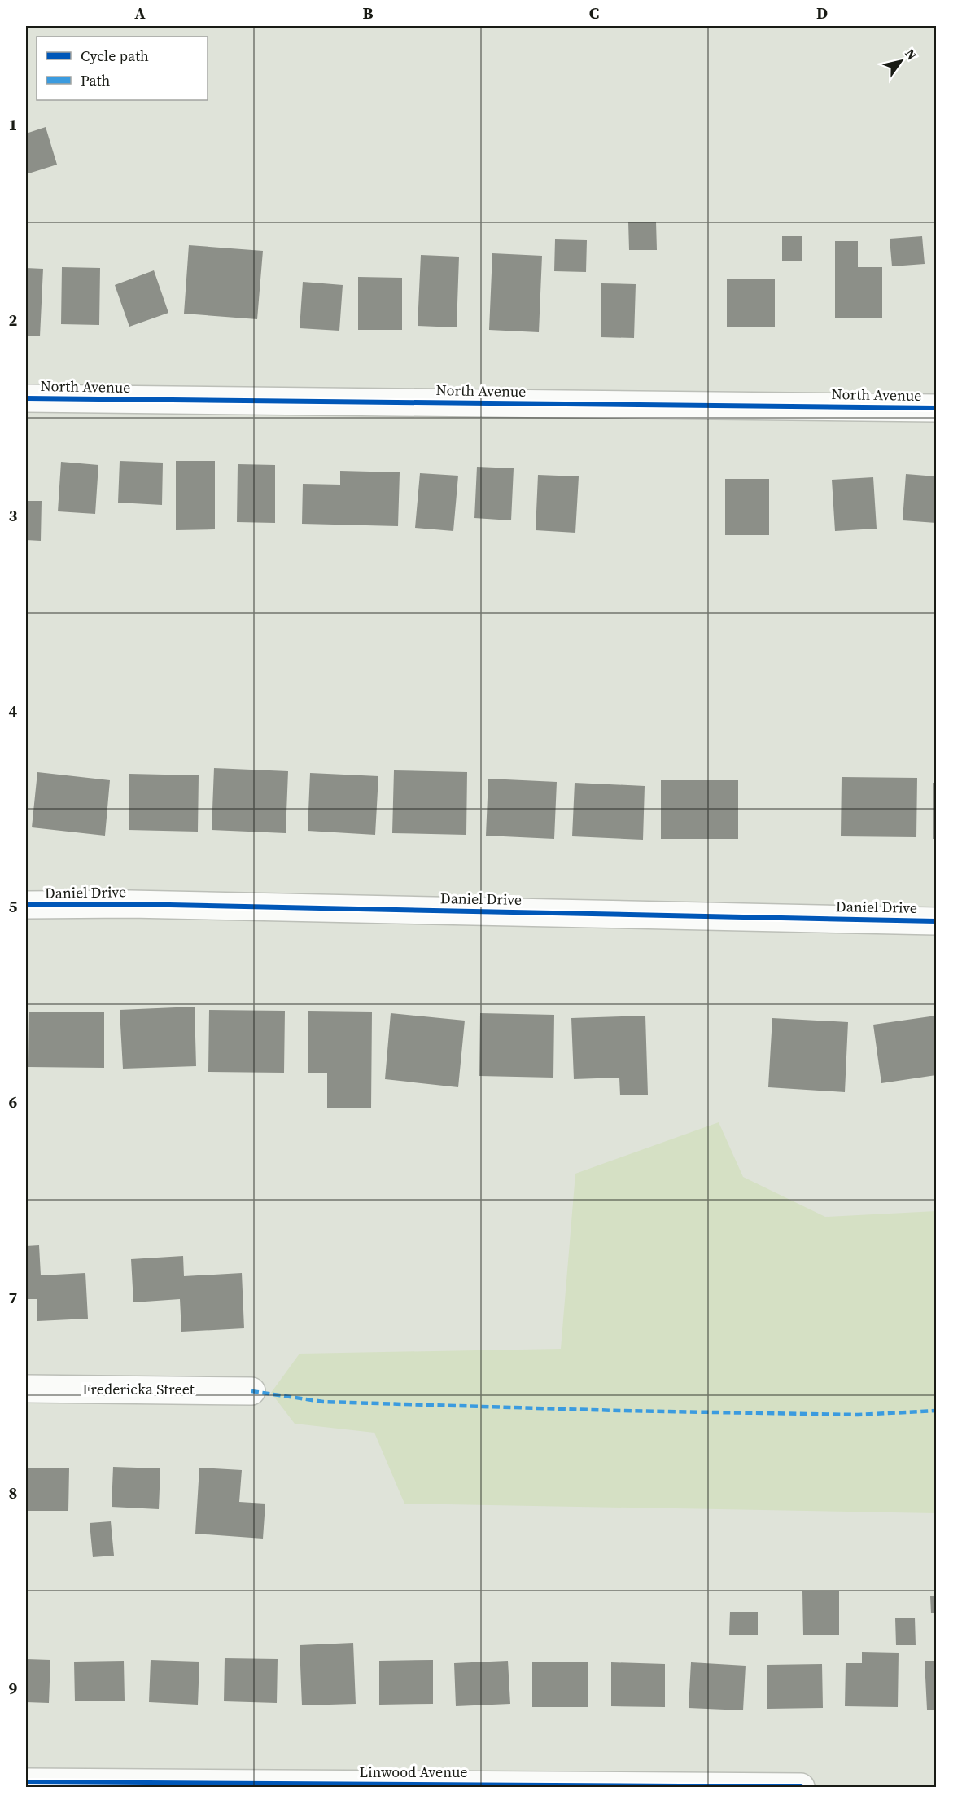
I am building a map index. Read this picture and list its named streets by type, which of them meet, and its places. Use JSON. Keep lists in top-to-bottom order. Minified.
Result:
{"streets":{"street":["North Avenue","Daniel Drive","Fredericka Street","Linwood Avenue"]},"legend":["Cycle path","Path"],"north":"top right","grid":{"columns":["A","B","C","D"],"rows":["1","2","3","4","5","6","7","8","9"]}}
